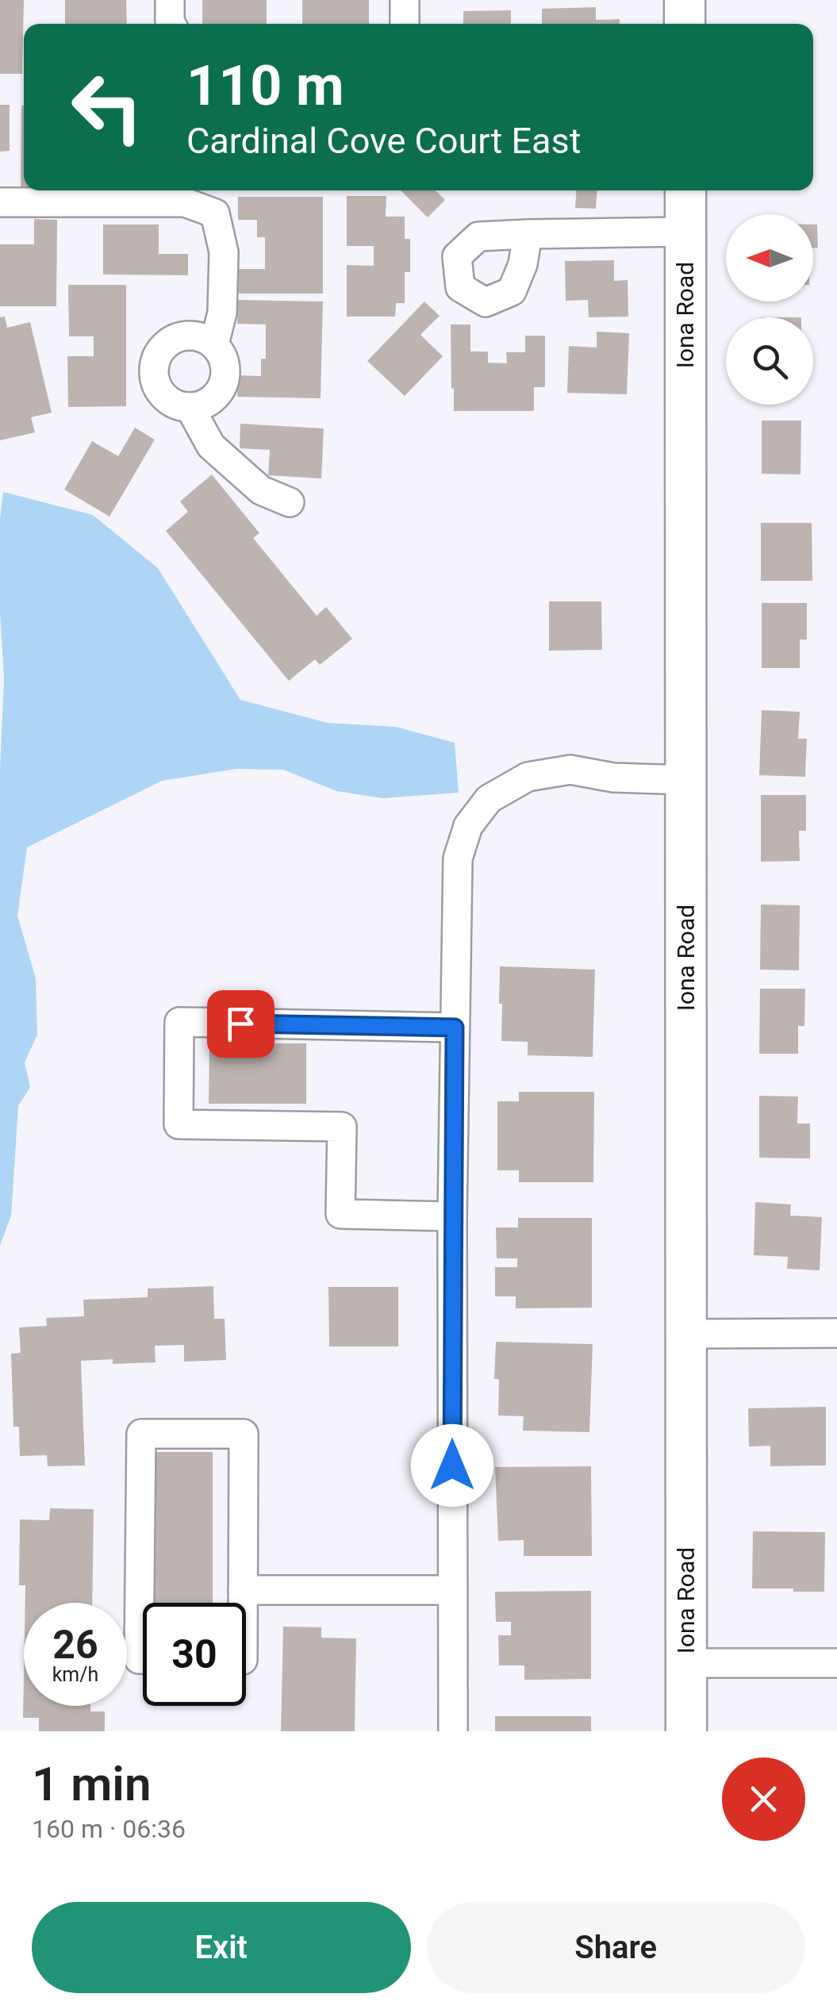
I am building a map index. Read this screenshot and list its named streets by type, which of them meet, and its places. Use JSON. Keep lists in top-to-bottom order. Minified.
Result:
{"streets":{"street":["Iona Road"]},"north":"left","page":{"turn":["110 m","Cardinal Cove Court East"],"speed":"26 km/h","limit":"30","heading":["1 min","160 m · 06:36"],"buttons":["Exit","Share"]}}
